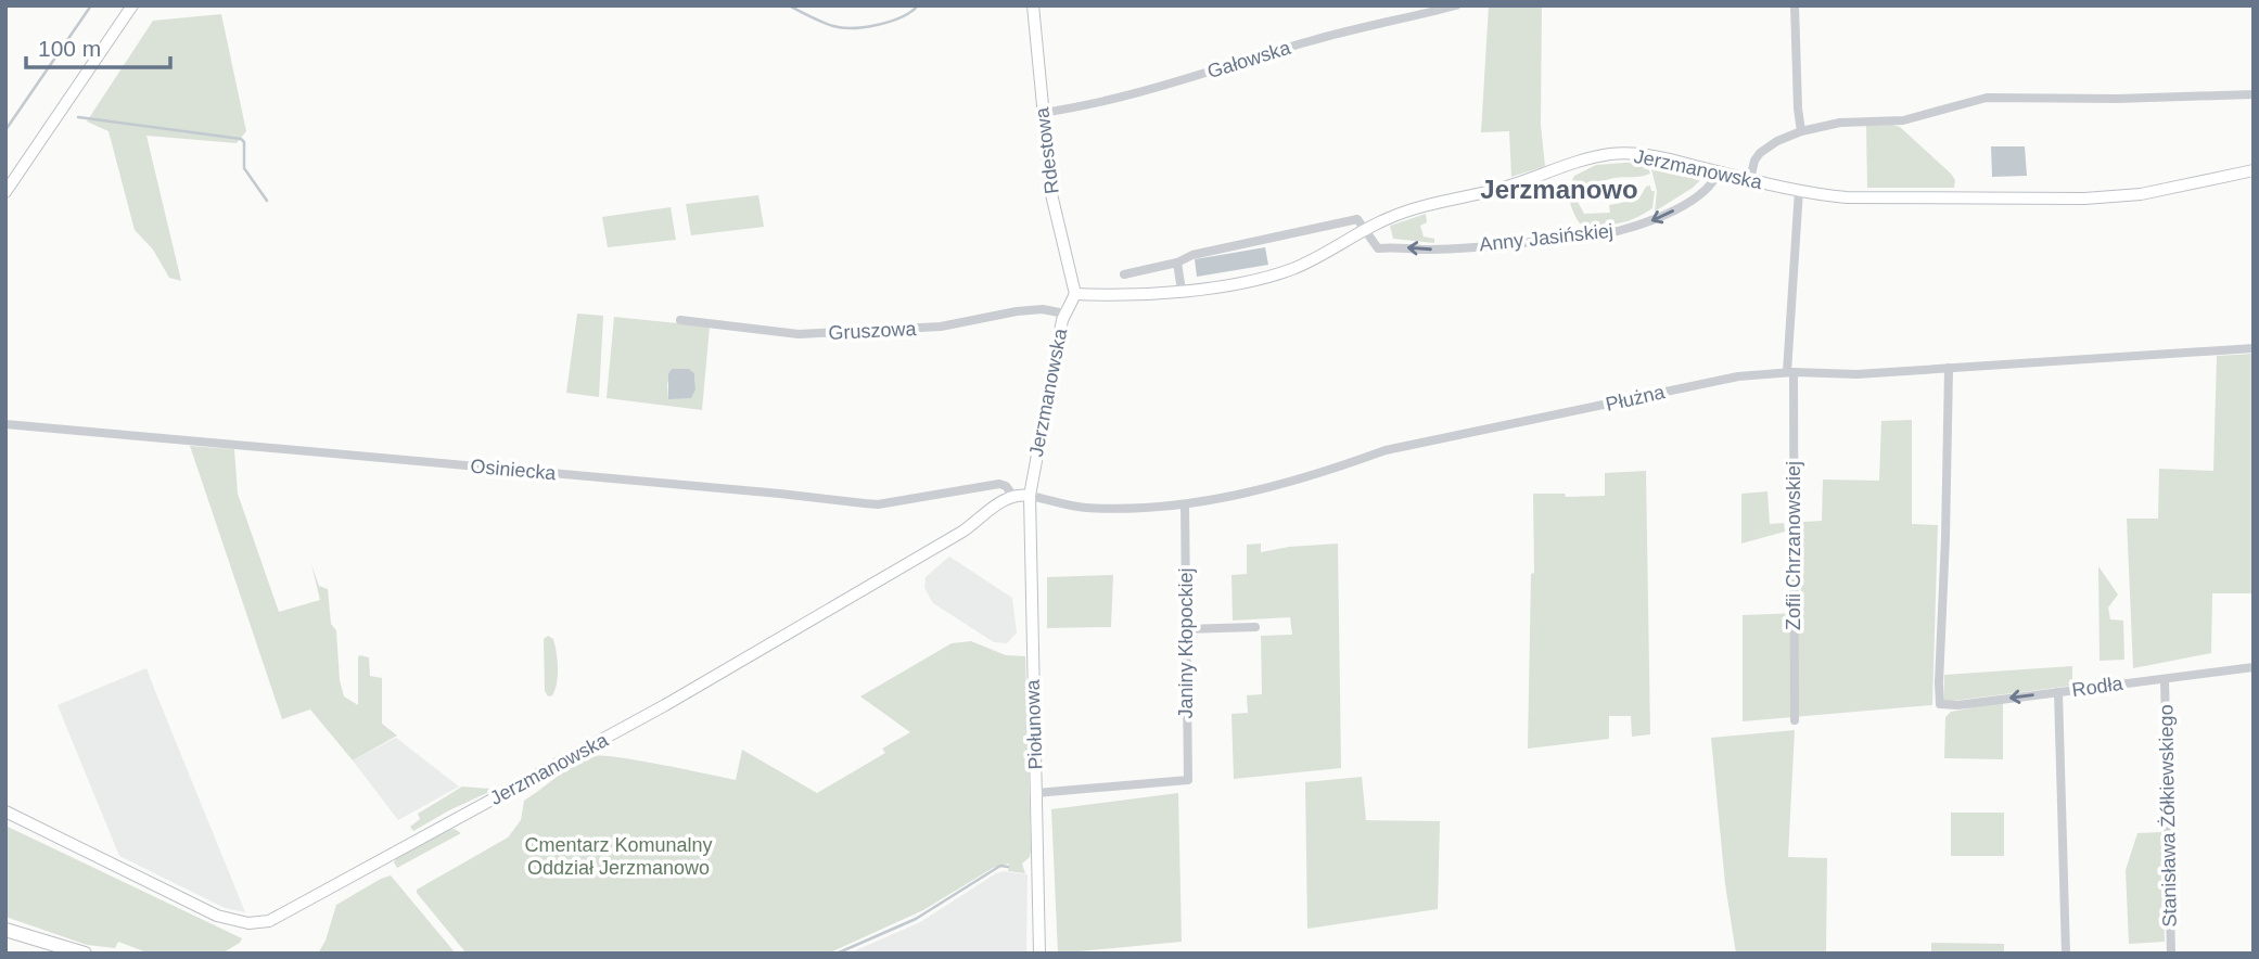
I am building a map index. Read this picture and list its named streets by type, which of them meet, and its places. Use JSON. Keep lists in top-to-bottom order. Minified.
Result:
{"streets":{"street":["Gałowska","Rdestowa","Jerzmanowska","Anny Jasińskiej","Gruszowa","Płużna","Osiniecka","Zofii Chrzanowskiej","Janiny Kłopockiej","Rodła","Piołunowa","Stanisława Żółkiewskiego"]},"crossings":[["Gałowska","Rdestowa"],["Rdestowa","Jerzmanowska"],["Jerzmanowska","Anny Jasińskiej"],["Jerzmanowska","Gruszowa"],["Jerzmanowska","Płużna"],["Jerzmanowska","Osiniecka"],["Jerzmanowska","Zofii Chrzanowskiej"],["Jerzmanowska","Piołunowa"],["Płużna","Zofii Chrzanowskiej"],["Płużna","Janiny Kłopockiej"],["Płużna","Rodła"],["Płużna","Piołunowa"],["Janiny Kłopockiej","Piołunowa"],["Rodła","Stanisława Żółkiewskiego"]],"one_way":["Anny Jasińskiej"],"districts":["Jerzmanowo"],"parks":["Cmentarz Komunalny Oddział Jerzmanowo"],"scale_bar":"100 m"}
